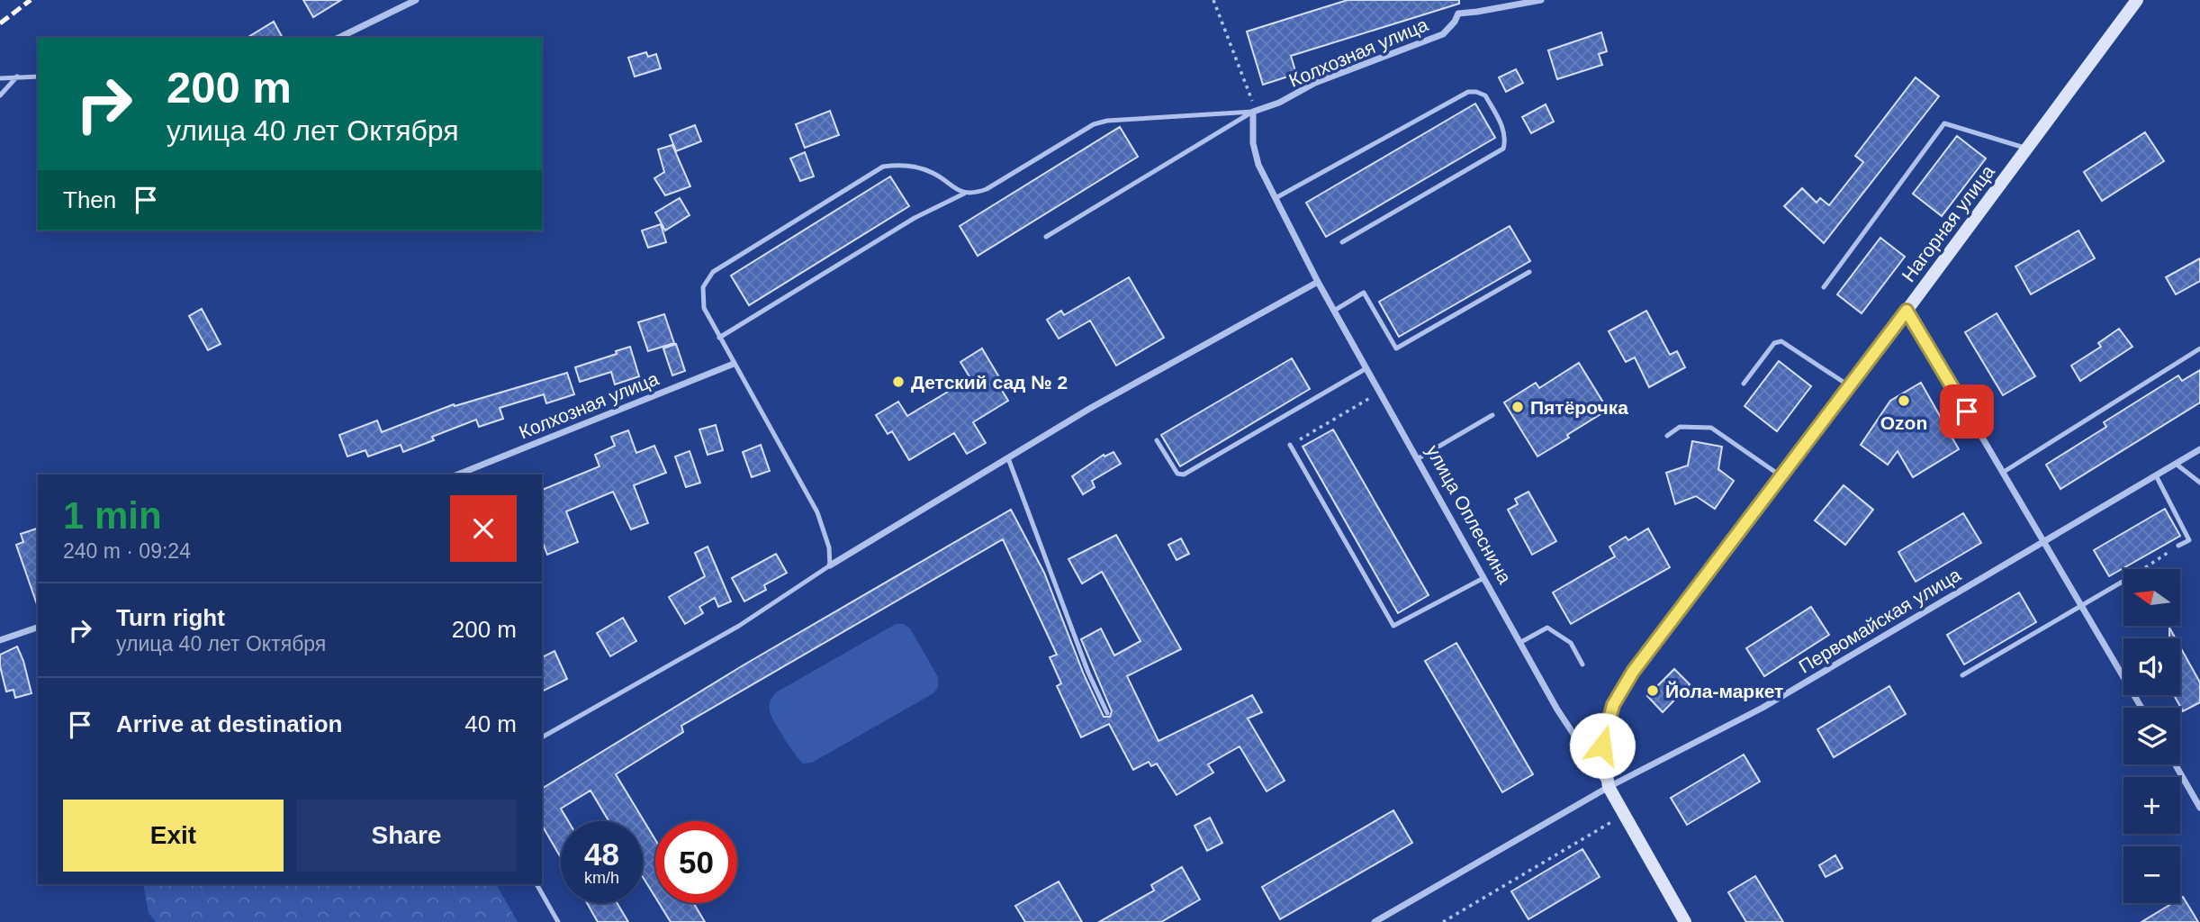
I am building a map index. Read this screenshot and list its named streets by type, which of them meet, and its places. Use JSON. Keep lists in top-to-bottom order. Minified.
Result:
{"streets":{"main road":["Нагорная улица","улица Оплеснина"],"street":["Колхозная улица","Первомайская улица"]},"crossings":[["Колхозная улица","улица Оплеснина"],["Нагорная улица","улица Оплеснина"],["Нагорная улица","Первомайская улица"],["улица Оплеснина","Первомайская улица"]],"places":["Детский сад № 2","Ozon","Пятёрочка","Йола-маркет"],"north":"left","page":{"turn":["200 m","улица 40 лет Октября"],"then":"Then","heading":["1 min","240 m · 09:24"],"map_buttons":["+","−"],"list":[{"name":"Turn right","note":"улица 40 лет Октября","value":"200 m"},{"name":"Arrive at destination","value":"40 m"}],"buttons":["Exit","Share"],"speed":"48 km/h","limit":"50"}}
